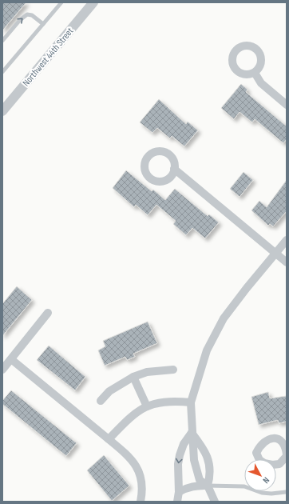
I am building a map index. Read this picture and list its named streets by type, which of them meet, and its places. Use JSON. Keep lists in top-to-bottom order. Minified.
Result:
{"streets":{"street":["Northwest 44th Street"]},"north":"bottom right"}
